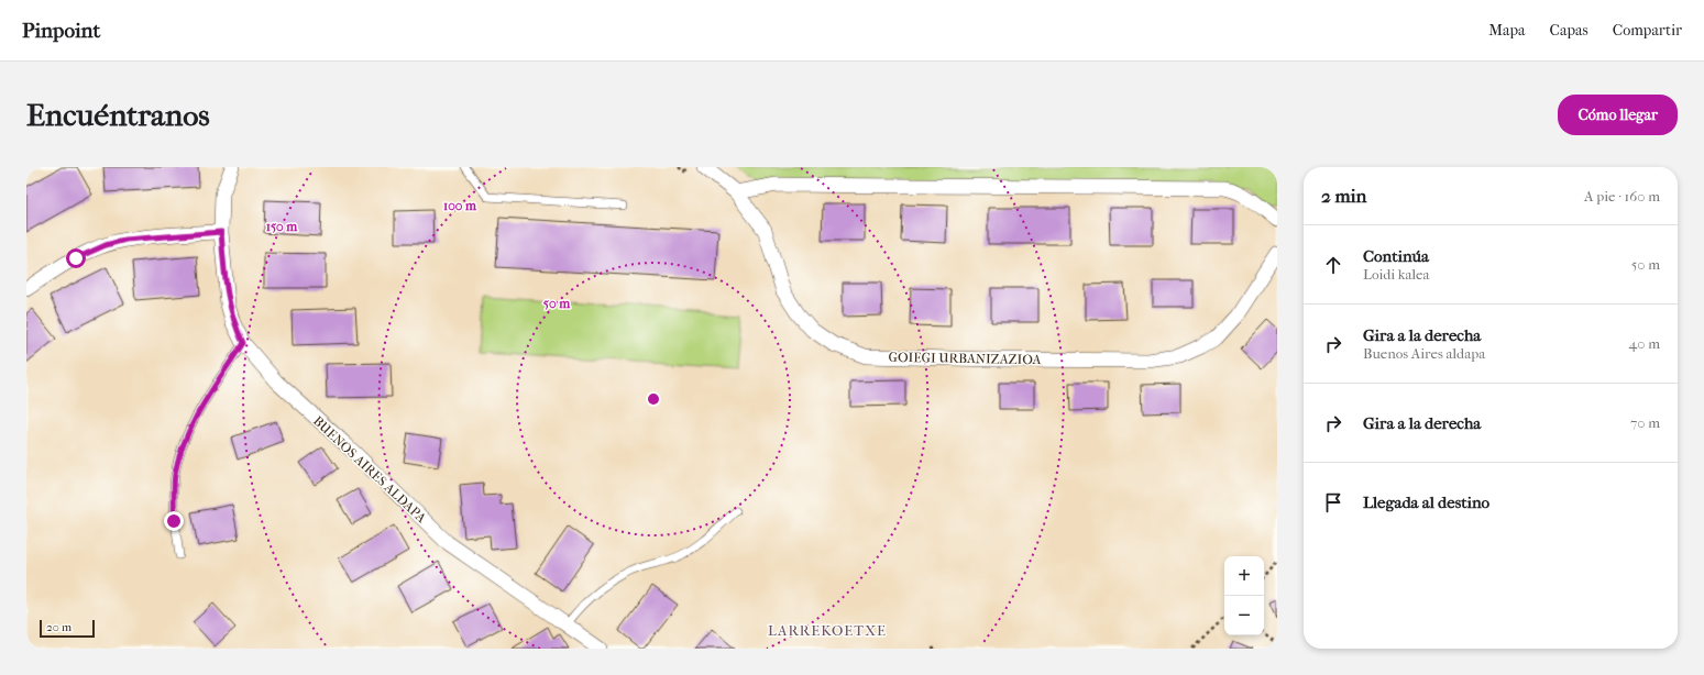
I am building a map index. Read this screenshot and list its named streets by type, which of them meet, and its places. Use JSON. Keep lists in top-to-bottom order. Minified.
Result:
{"streets":{"street":["GOIEGI URBANIZAZIOA","BUENOS AIRES ALDAPA"]},"districts":["LARREKOETXE"],"scale_bar":"20 m","page":{"header":"Pinpoint","nav":["Mapa","Capas","Compartir"],"buttons":"Cómo llegar","title":"Encuéntranos","heading":["2 min","A pie · 160 m"],"list":[["Continúa","Loidi kalea","50 m"],["Gira a la derecha","Buenos Aires aldapa","40 m"],["Gira a la derecha","70 m"],"Llegada al destino"],"map_buttons":["+","−"],"scale":"20 m"},"rings":["100 m","150 m","50 m"]}
